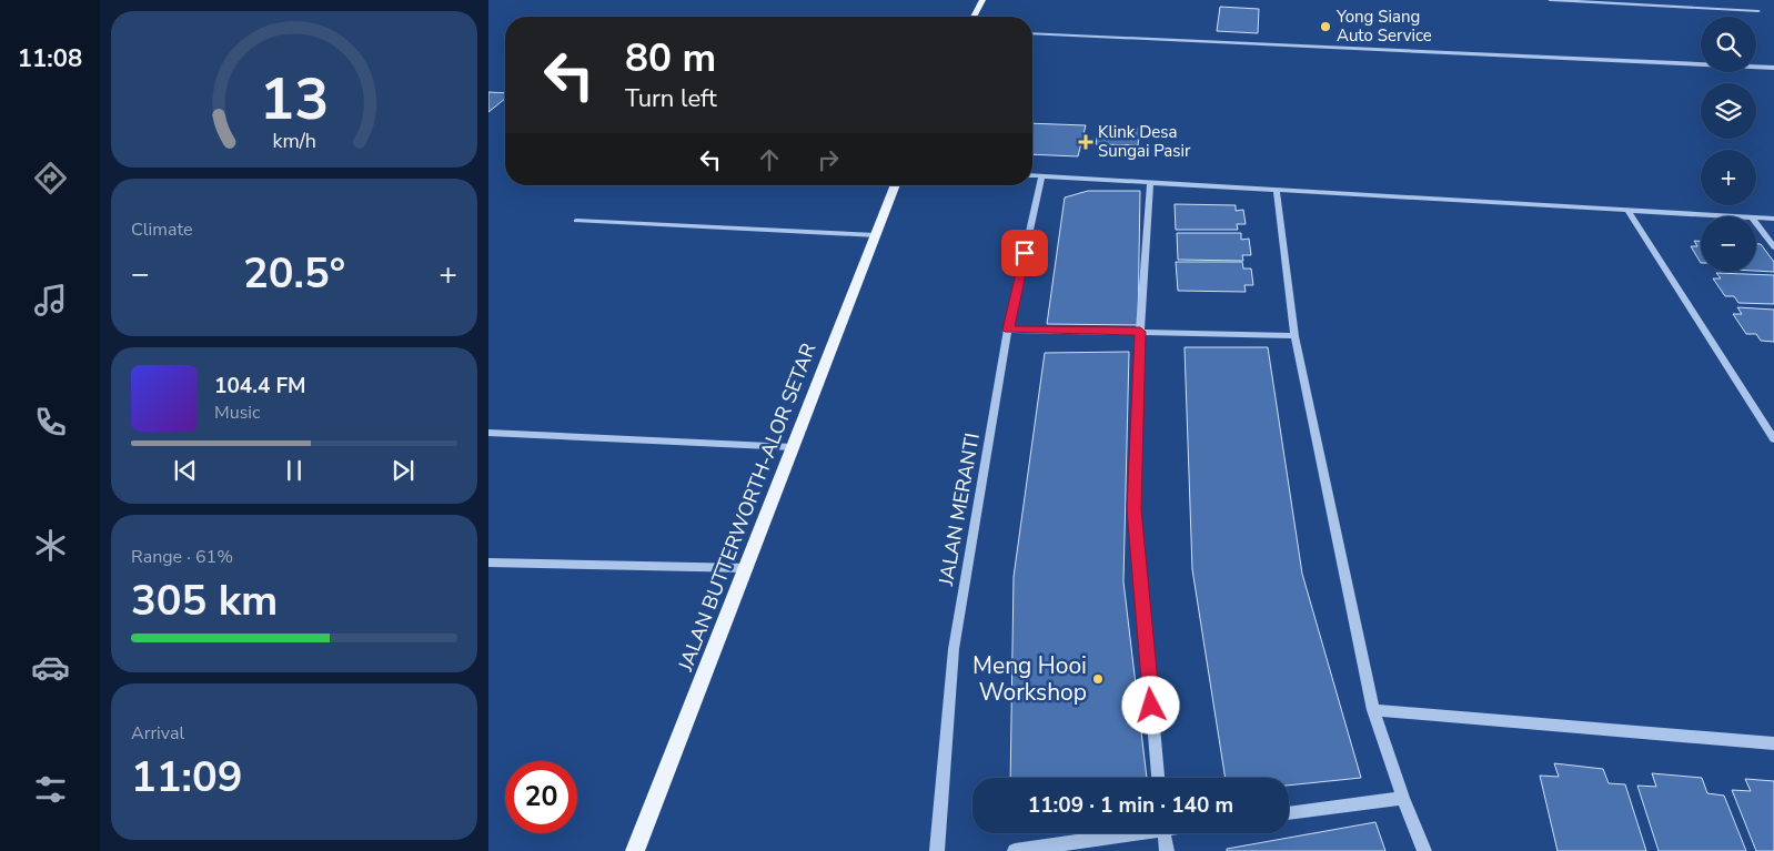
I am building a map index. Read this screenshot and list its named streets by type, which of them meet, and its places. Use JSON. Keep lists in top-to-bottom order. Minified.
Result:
{"streets":{"main road":["JALAN BUTTERWORTH-ALOR SETAR"],"street":["JALAN MERANTI"]},"places":{"other":["Yong Siang Auto Service","Meng Hooi Workshop"],"health":["Klink Desa Sungai Pasir"]},"page":{"tabs":"11:08","map_buttons":["+","−"],"turn":["80 m","Turn left"],"tile":["Climate",["Range · 61%","305 km"],["Arrival","11:09"]],"heat":["−","20.5°","+"],"song":["104.4 FM","Music"],"limit":"20","trip":"11:09 · 1 min · 140 m","gauge":["13","km/h"]}}
